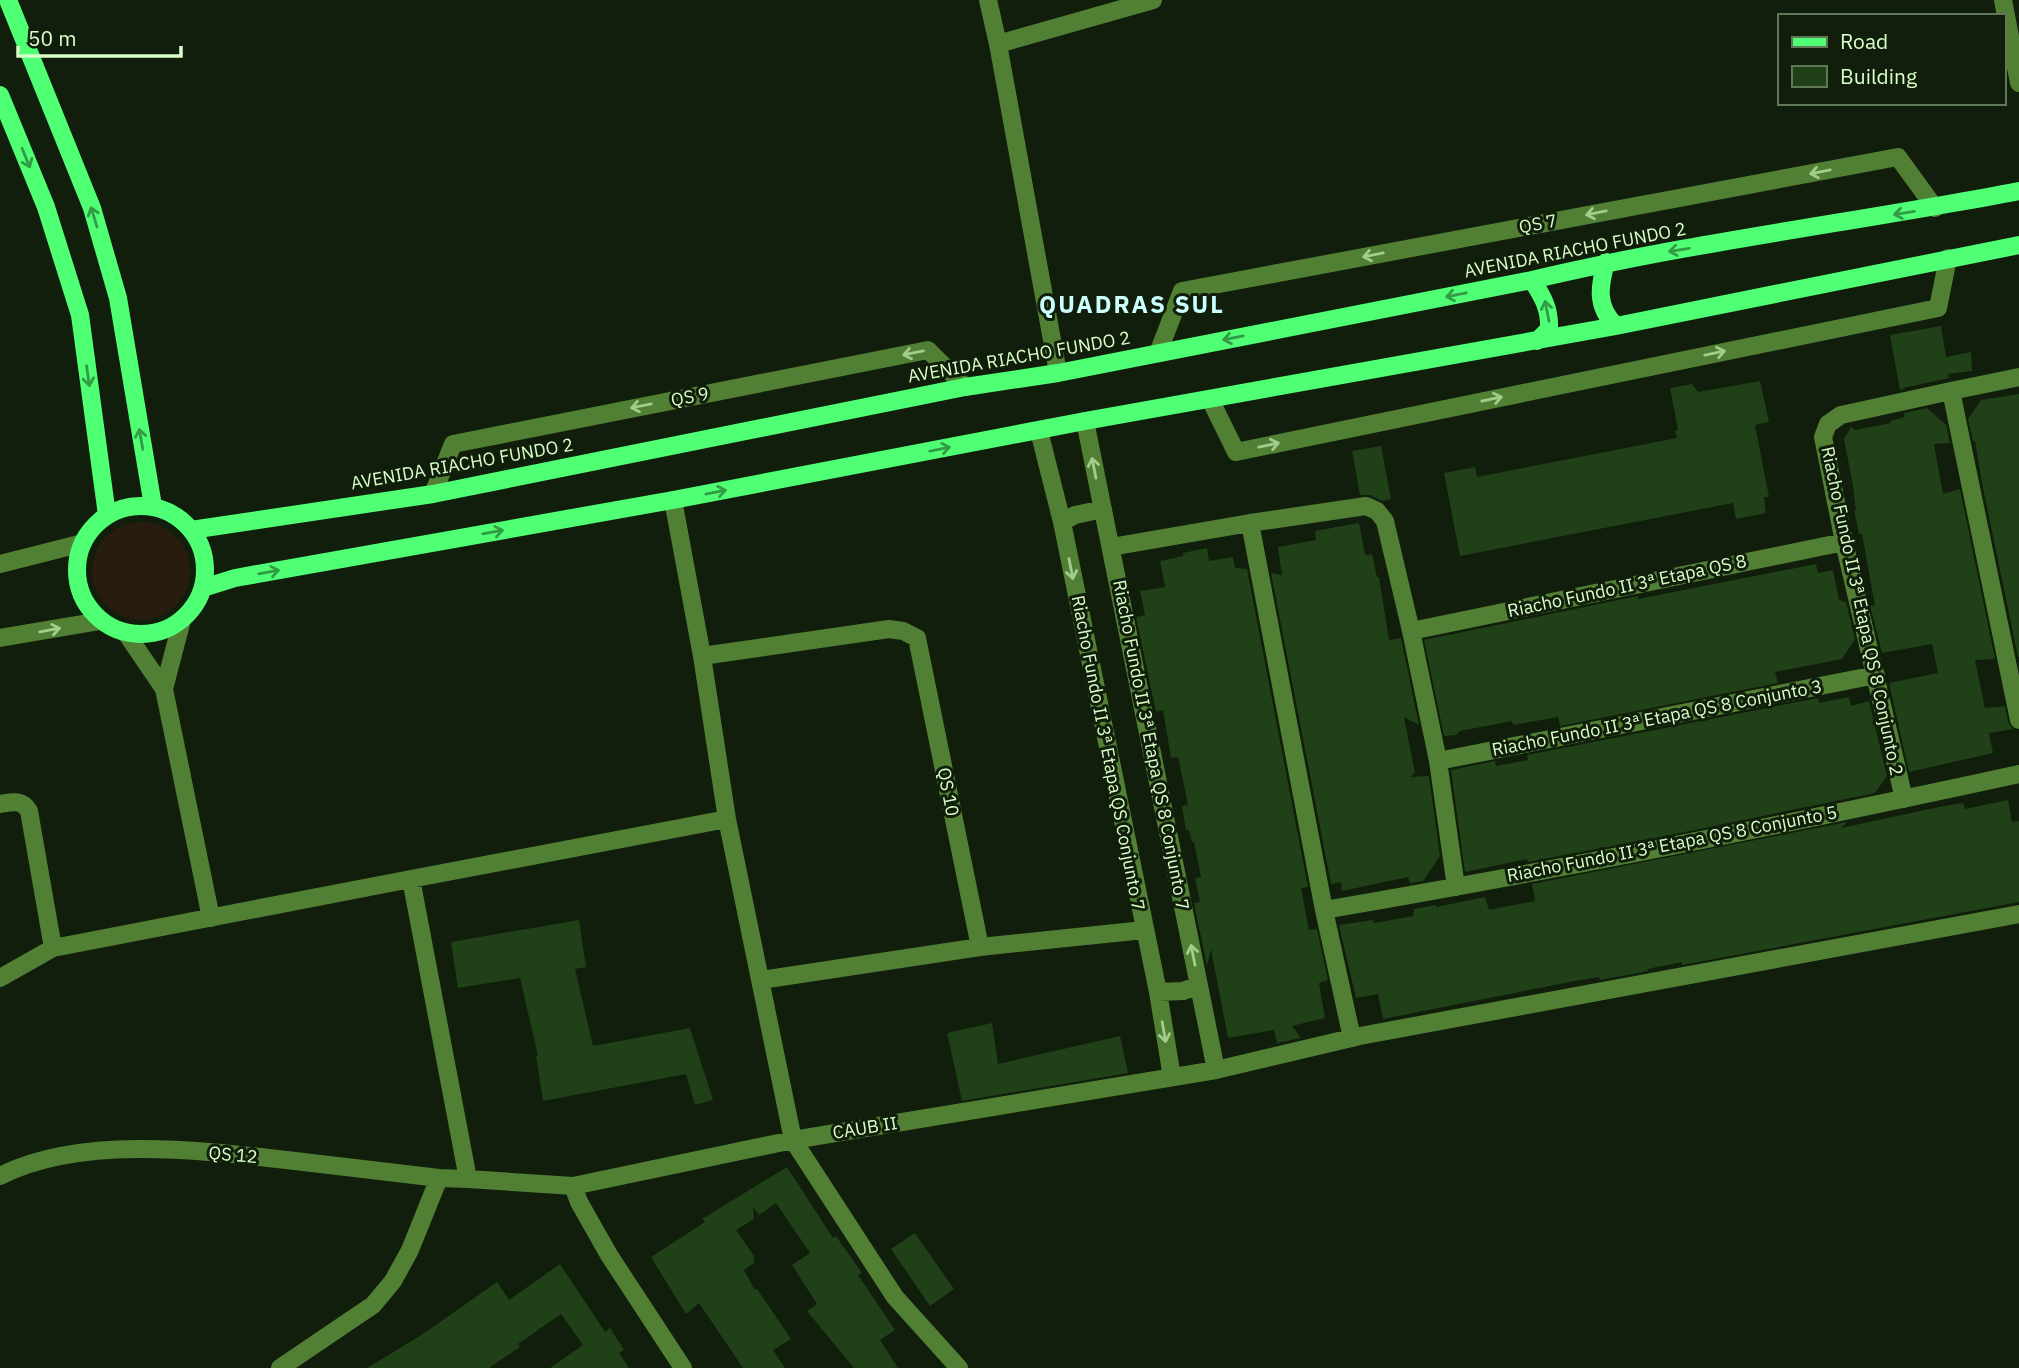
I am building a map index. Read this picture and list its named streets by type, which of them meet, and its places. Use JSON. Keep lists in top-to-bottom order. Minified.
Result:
{"streets":{"main road":["AVENIDA RIACHO FUNDO 2"],"street":["QS 7","QS 9","Riacho Fundo II 3ª Etapa QS 8","Riacho Fundo II 3ª Etapa QS 8 Conjunto 2","Riacho Fundo II 3ª Etapa QS 8 Conjunto 3","Riacho Fundo II 3ª Etapa QS 8 Conjunto 7","Riacho Fundo II 3ª Etapa QS Conjunto 7","QS 10","Riacho Fundo II 3ª Etapa QS 8 Conjunto 5","CAUB II","QS 12"]},"crossings":[["QS 7","AVENIDA RIACHO FUNDO 2"],["AVENIDA RIACHO FUNDO 2","QS 9"],["Riacho Fundo II 3ª Etapa QS 8","Riacho Fundo II 3ª Etapa QS 8 Conjunto 2"],["Riacho Fundo II 3ª Etapa QS 8 Conjunto 2","Riacho Fundo II 3ª Etapa QS 8 Conjunto 3"],["Riacho Fundo II 3ª Etapa QS 8 Conjunto 2","Riacho Fundo II 3ª Etapa QS 8 Conjunto 5"],["Riacho Fundo II 3ª Etapa QS 8 Conjunto 7","CAUB II"],["Riacho Fundo II 3ª Etapa QS Conjunto 7","CAUB II"],["CAUB II","QS 12"]],"one_way":["QS 7","QS 9","Riacho Fundo II 3ª Etapa QS Conjunto 7"],"districts":["QUADRAS SUL"],"legend":["Road","Building"],"scale_bar":"50 m"}
